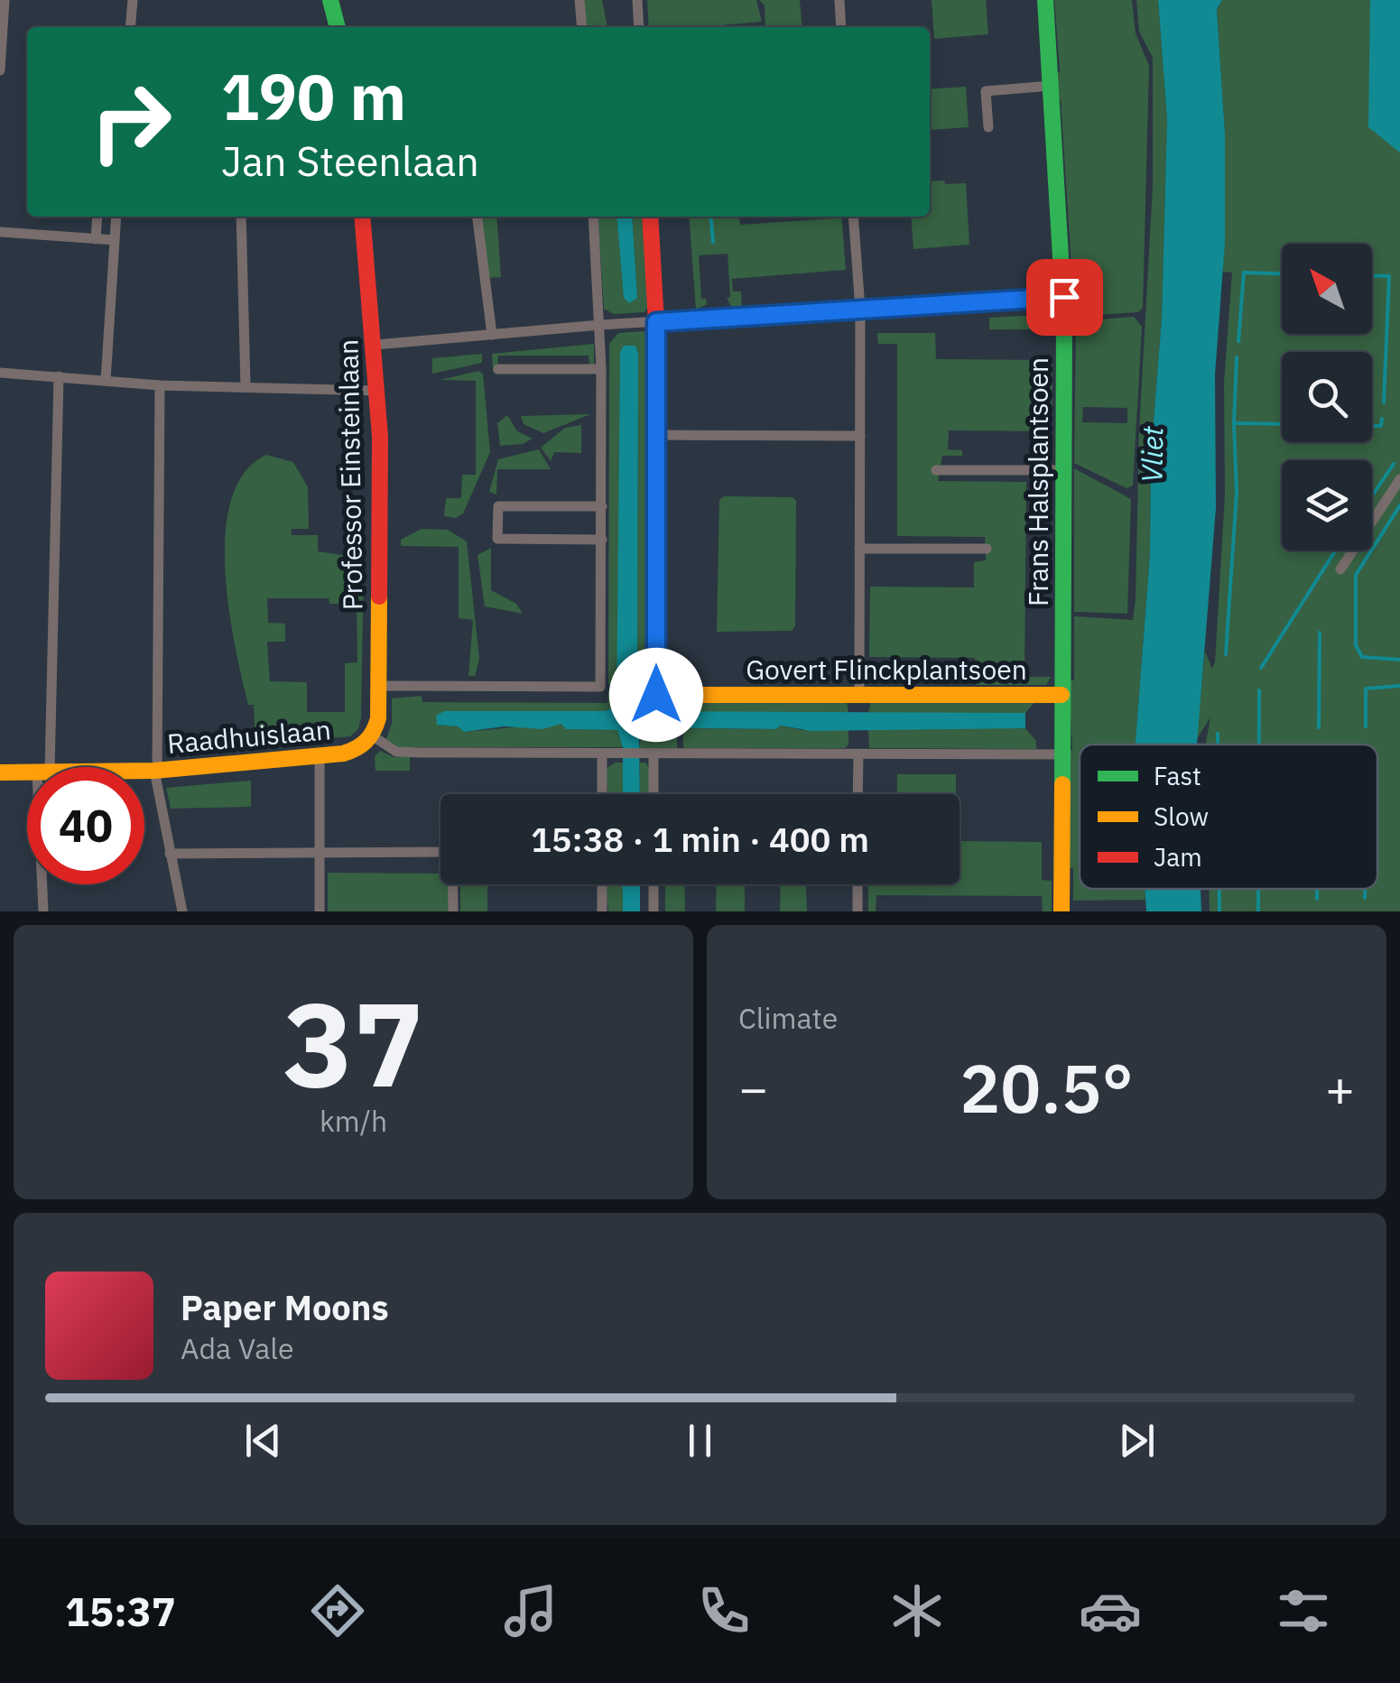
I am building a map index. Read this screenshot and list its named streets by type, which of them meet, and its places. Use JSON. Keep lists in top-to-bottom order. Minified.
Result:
{"streets":{"street":["Professor Einsteinlaan","Frans Halsplantsoen","Govert Flinckplantsoen","Raadhuislaan"]},"crossings":[["Professor Einsteinlaan","Raadhuislaan"],["Frans Halsplantsoen","Govert Flinckplantsoen"]],"water":["Vliet"],"legend":["Fast","Slow","Jam"],"north":"top left","page":{"turn":["190 m","Jan Steenlaan"],"limit":"40","trip":"15:38 · 1 min · 400 m","tile":[["37","km/h"],"Climate"],"heat":["−","20.5°","+"],"song":["Paper Moons","Ada Vale"],"tabs":"15:37"}}
